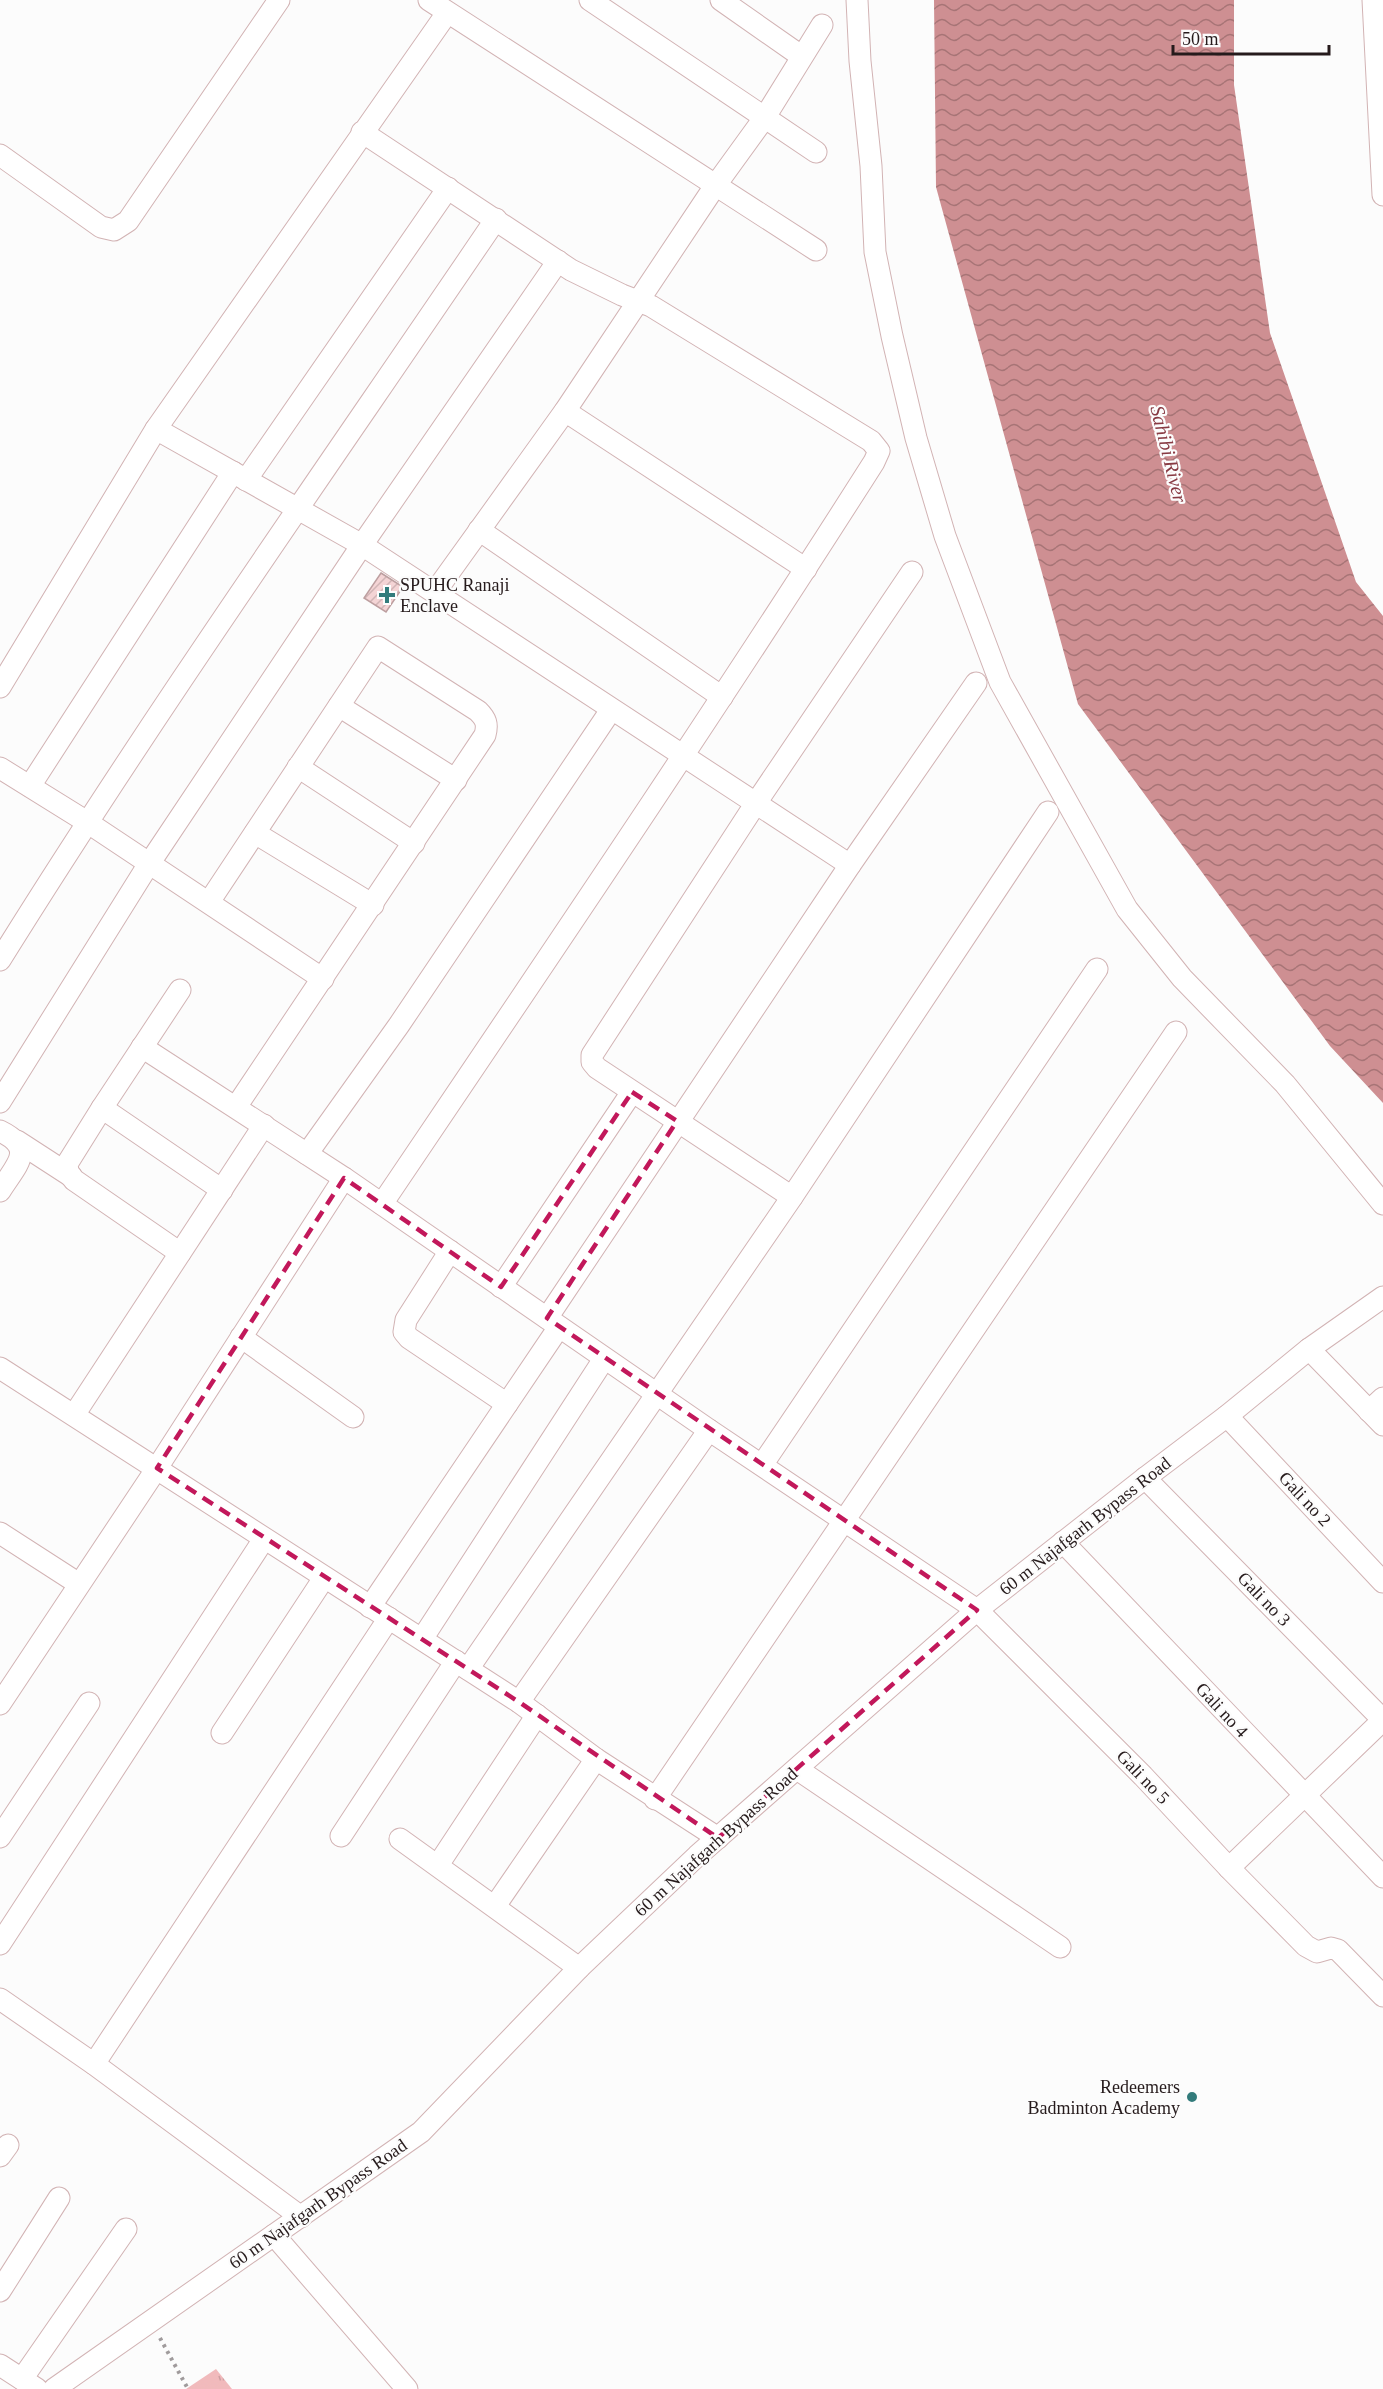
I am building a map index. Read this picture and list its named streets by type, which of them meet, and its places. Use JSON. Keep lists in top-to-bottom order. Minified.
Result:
{"streets":{"street":["Gali no 2","60 m Najafgarh Bypass Road","Gali no 3","Gali no 4","Gali no 5"]},"crossings":[["Gali no 2","60 m Najafgarh Bypass Road"],["60 m Najafgarh Bypass Road","Gali no 3"],["60 m Najafgarh Bypass Road","Gali no 4"],["60 m Najafgarh Bypass Road","Gali no 5"]],"water":["Sahibi River"],"places":{"health":["SPUHC Ranaji Enclave"],"other":["Redeemers Badminton Academy"]},"scale_bar":"50 m"}
